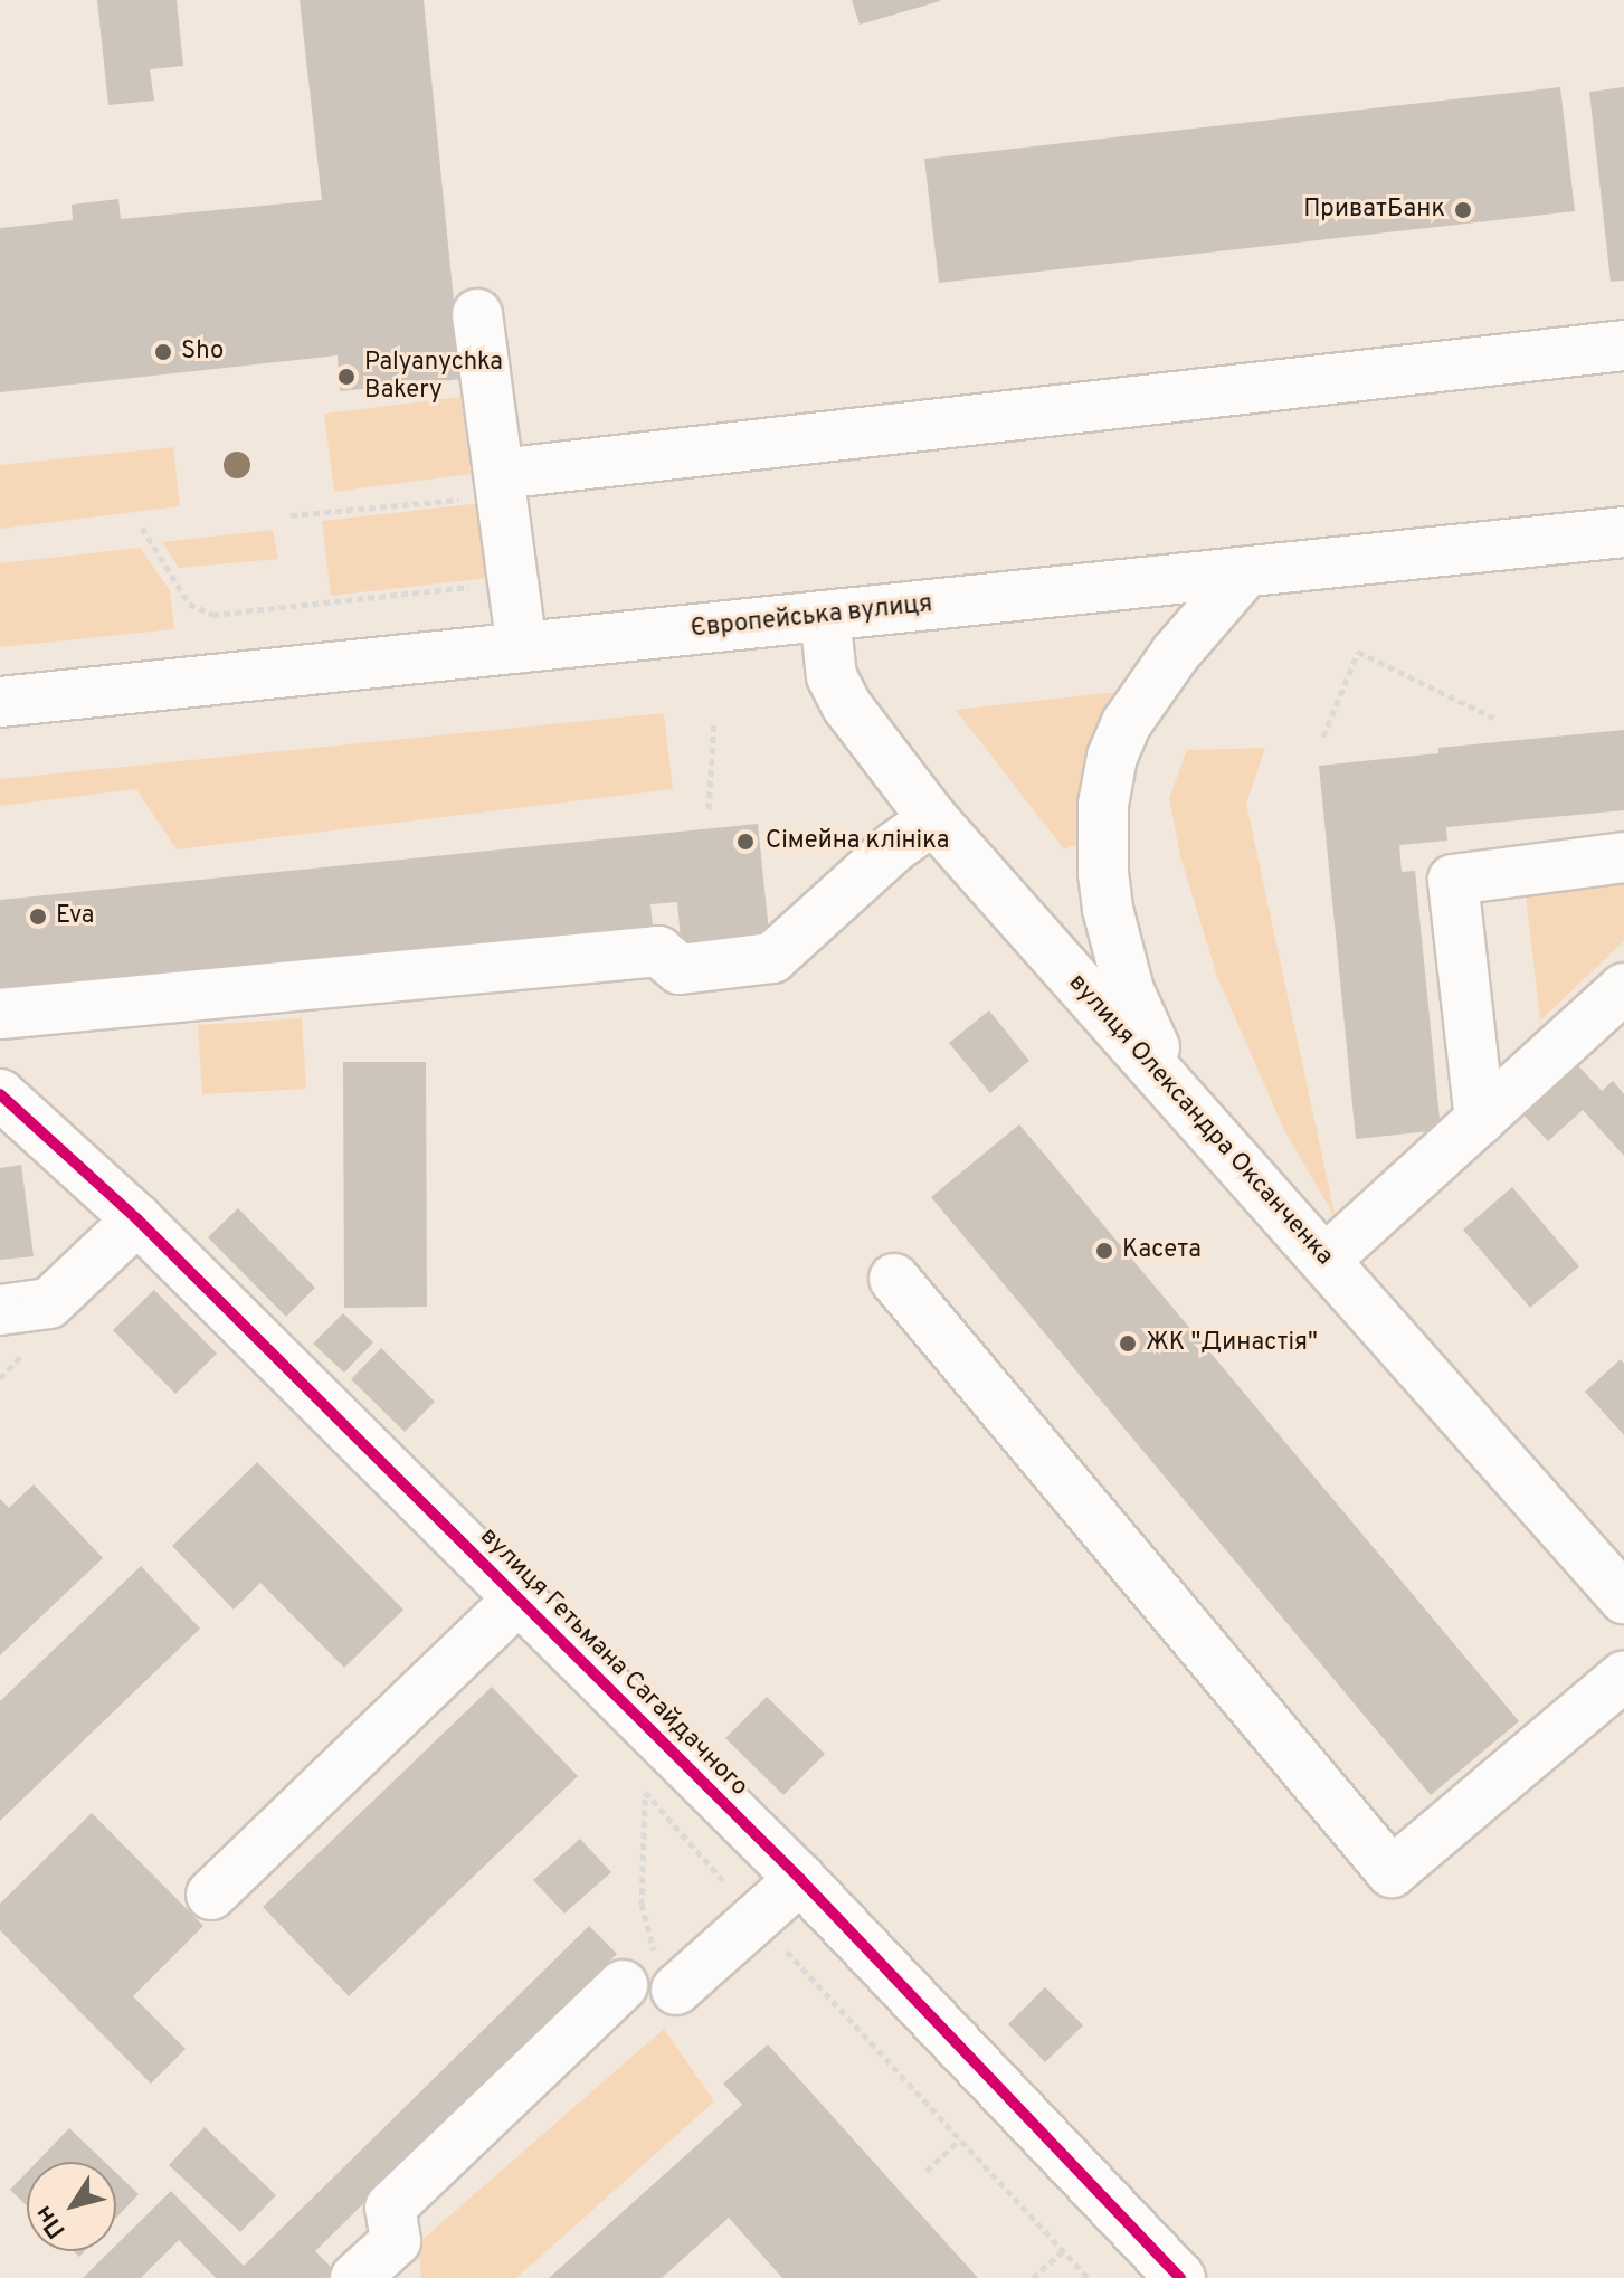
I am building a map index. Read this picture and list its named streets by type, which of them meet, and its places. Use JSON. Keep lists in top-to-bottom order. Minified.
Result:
{"streets":{"main road":["Європейська вулиця","вулиця Олександра Оксанченка","вулиця Гетьмана Сагайдачного"]},"crossings":[["Європейська вулиця","вулиця Олександра Оксанченка"]],"places":["ПриватБанк","Sho","Palyanychka Bakery","Сімейна клініка","Eva","Касета","ЖК \"Династія\""],"north":"bottom left"}
